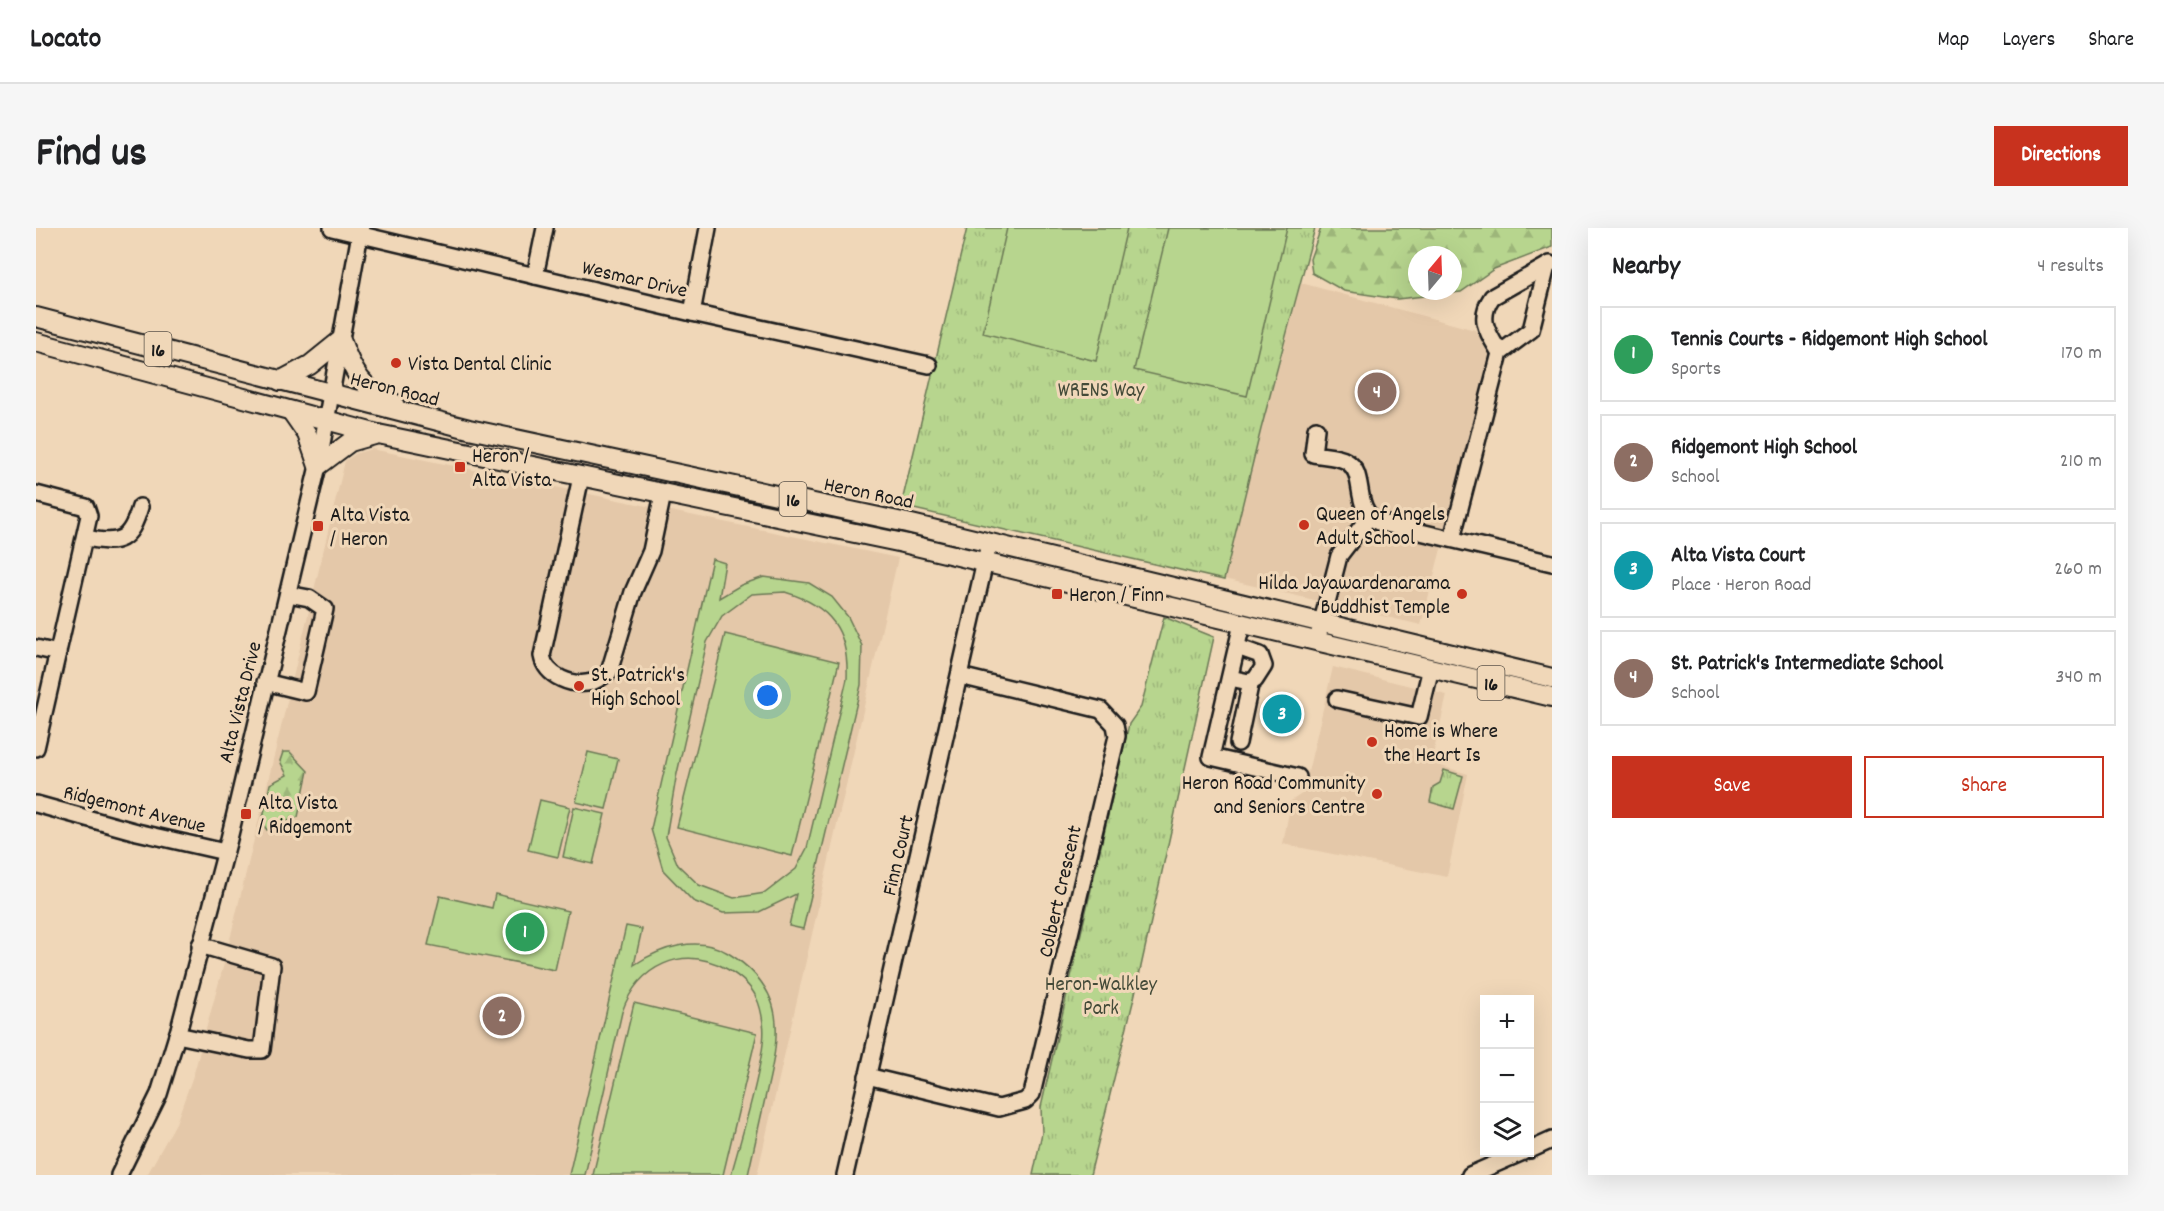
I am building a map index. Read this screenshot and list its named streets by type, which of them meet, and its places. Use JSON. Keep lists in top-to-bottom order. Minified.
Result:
{"streets":{"main road":["16","Heron Road"],"street":["Wesmar Drive","Alta Vista Drive","Ridgemont Avenue","Finn Court","Colbert Crescent"]},"crossings":[["Wesmar Drive","Alta Vista Drive"],["Heron Road","Alta Vista Drive"],["Heron Road","Finn Court"],["Alta Vista Drive","Ridgemont Avenue"],["Finn Court","Colbert Crescent"]],"parks":["WRENS Way","Heron-Walkley Park"],"places":{"other":["Vista Dental Clinic","Queen of Angels Adult School","Hilda Jayawardenarama Buddhist Temple","St. Patrick's High School","Home is Where the Heart Is","Heron Road Community and Seniors Centre"],"transit":["Heron / Alta Vista","Alta Vista / Heron","Heron / Finn","Alta Vista / Ridgemont"]},"north":"top","page":{"header":"Locato","nav":["Map","Layers","Share"],"title":"Find us","buttons":["Directions",["Save","Share"]],"heading":["Nearby","4 results"],"list":[{"mark":"1","name":"Tennis Courts - Ridgemont High School","note":"Sports","value":"170 m"},{"mark":"2","name":"Ridgemont High School","note":"School","value":"210 m"},{"mark":"3","name":"Alta Vista Court","note":"Place · Heron Road","value":"260 m"},{"mark":"4","name":"St. Patrick's Intermediate School","note":"School","value":"340 m"}],"pins":["4","3","1","2"],"map_buttons":["+","−"]}}
